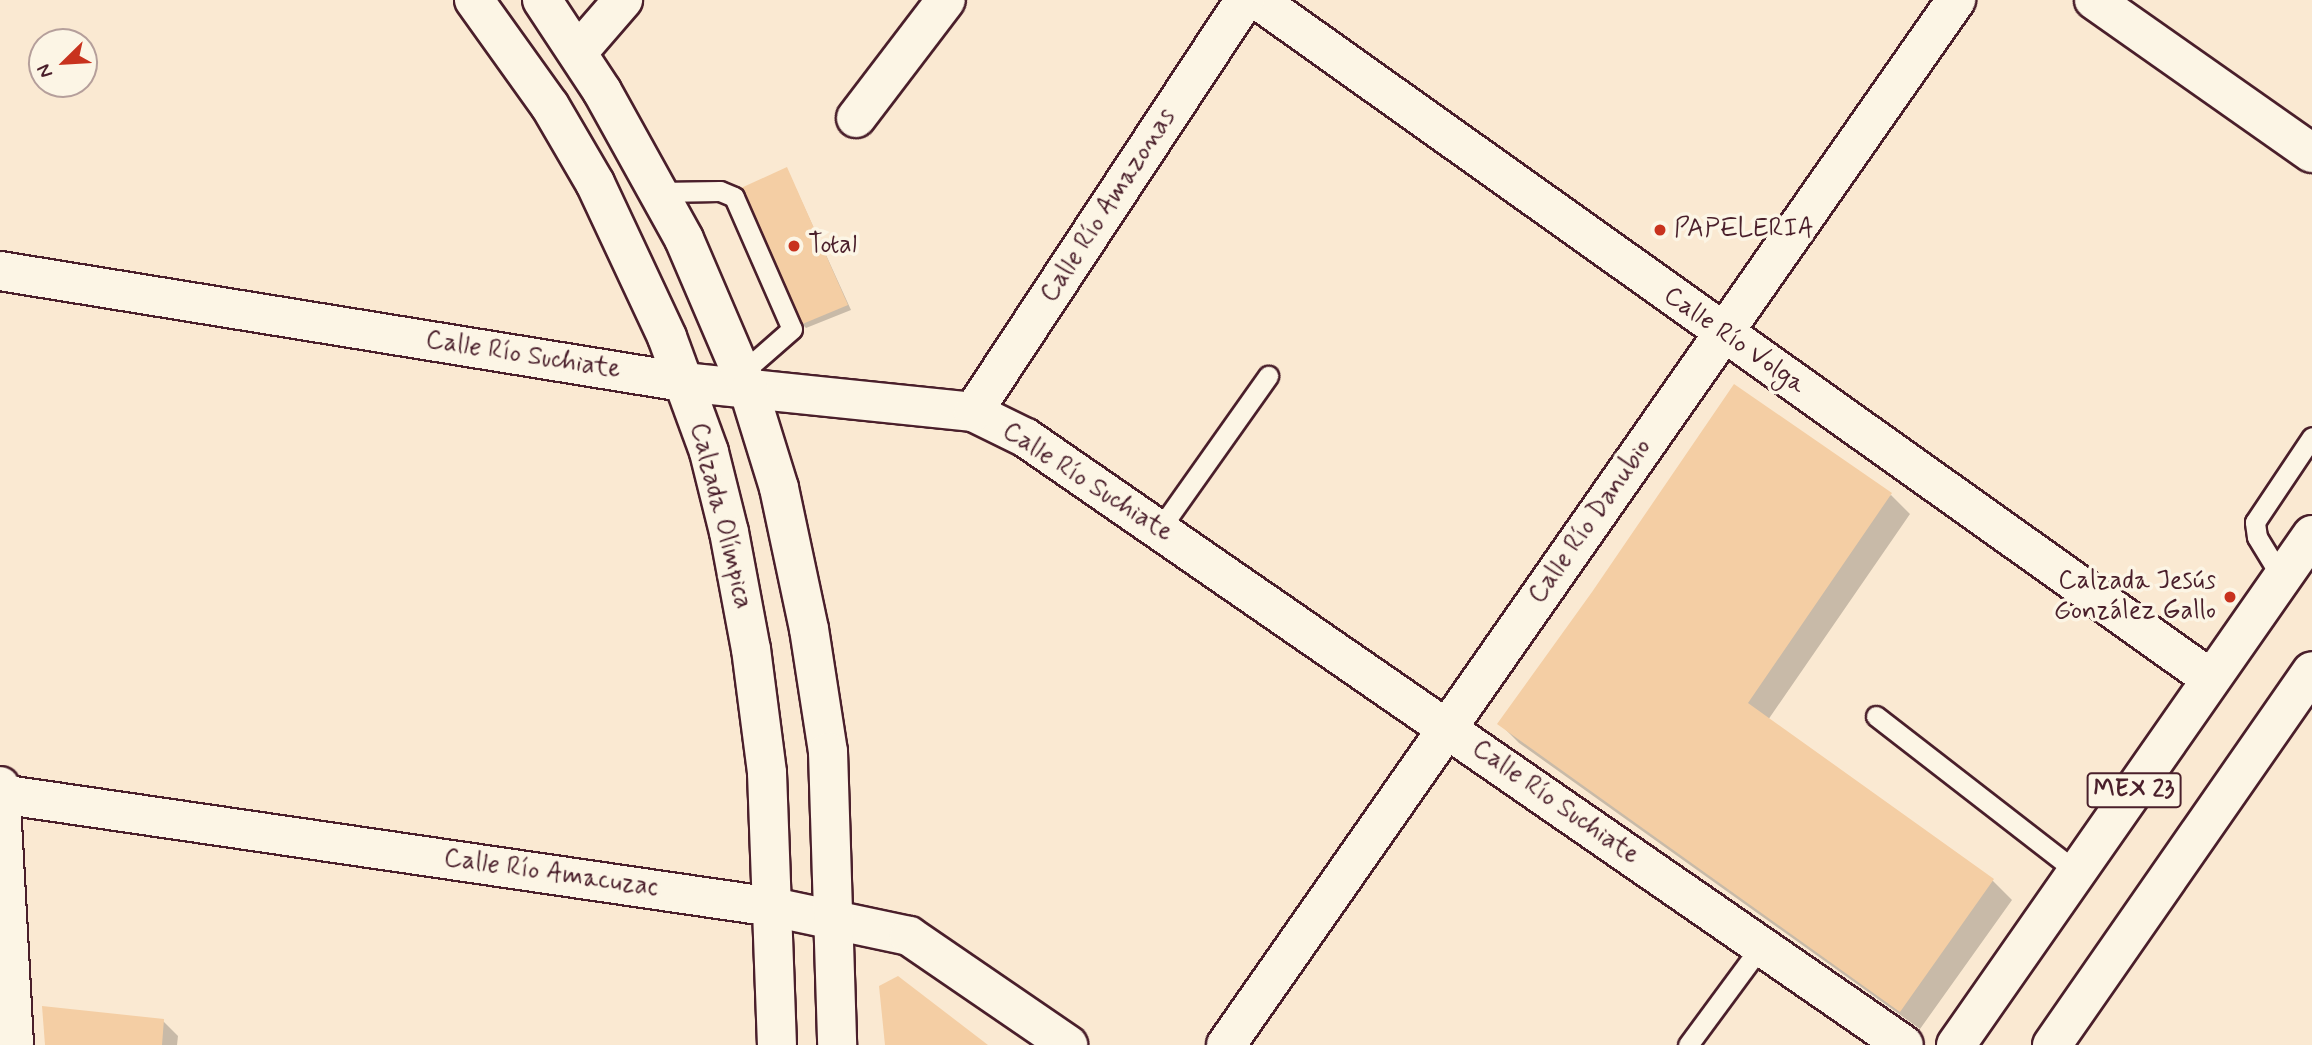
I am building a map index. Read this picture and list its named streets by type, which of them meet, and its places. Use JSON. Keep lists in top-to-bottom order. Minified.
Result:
{"streets":{"street":["Calle Río Amazonas","Calle Río Volga","Calle Río Suchiate","Calzada Olímpica","Calle Río Danubio","MEX 23","Calle Río Amacuzac"]},"crossings":[["Calle Río Amazonas","Calle Río Suchiate"],["Calle Río Volga","Calle Río Danubio"],["Calle Río Volga","MEX 23"],["Calle Río Suchiate","Calzada Olímpica"],["Calle Río Suchiate","Calle Río Danubio"],["Calzada Olímpica","Calle Río Amacuzac"]],"places":["PAPELERIA","Total","Calzada Jesús González Gallo"],"north":"bottom left"}
